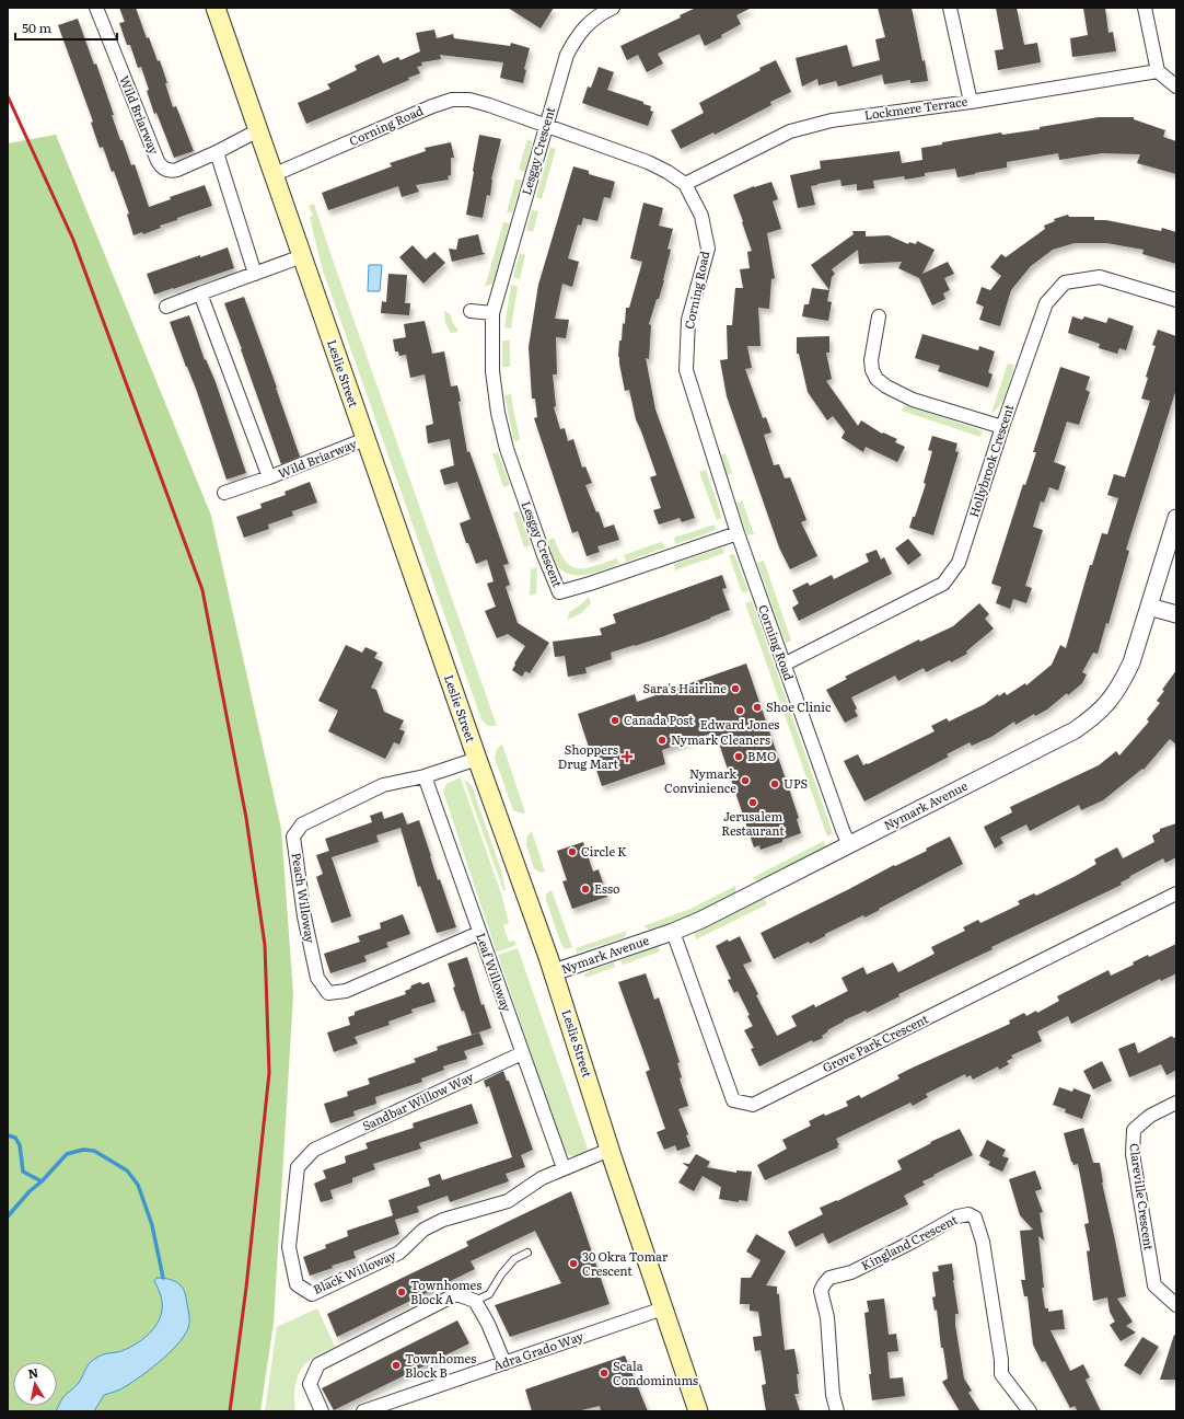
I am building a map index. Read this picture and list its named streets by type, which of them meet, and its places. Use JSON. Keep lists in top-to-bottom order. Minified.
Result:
{"streets":{"main road":["Leslie Street"],"street":["Lockmere Terrace","Wild Briarway","Corning Road","Lesgay Crescent","Hollybrook Crescent","Nymark Avenue","Peach Willoway","Leaf Willoway","Grove Park Crescent","Sandbar Willow Way","Clareville Crescent","Kingland Crescent","Black Willoway","Adra Grado Way"]},"crossings":[["Lockmere Terrace","Corning Road"],["Wild Briarway","Leslie Street"],["Corning Road","Lesgay Crescent"],["Corning Road","Leslie Street"],["Corning Road","Hollybrook Crescent"],["Corning Road","Nymark Avenue"],["Leslie Street","Nymark Avenue"],["Leslie Street","Peach Willoway"],["Leslie Street","Black Willoway"],["Leslie Street","Adra Grado Way"],["Nymark Avenue","Grove Park Crescent"],["Peach Willoway","Leaf Willoway"],["Leaf Willoway","Sandbar Willow Way"],["Leaf Willoway","Black Willoway"],["Sandbar Willow Way","Black Willoway"]],"places":{"other":["Sara's Hairline","Shoe Clinic","Edward Jones","Canada Post","Nymark Cleaners","BMO","Nymark Convinience","UPS","Jerusalem Restaurant","Circle K","Esso","30 Okra Tomar Crescent","Townhomes Block A","Townhomes Block B","Scala Condominums"],"health":["Shoppers Drug Mart"]},"scale_bar":"50 m","north":"top"}
